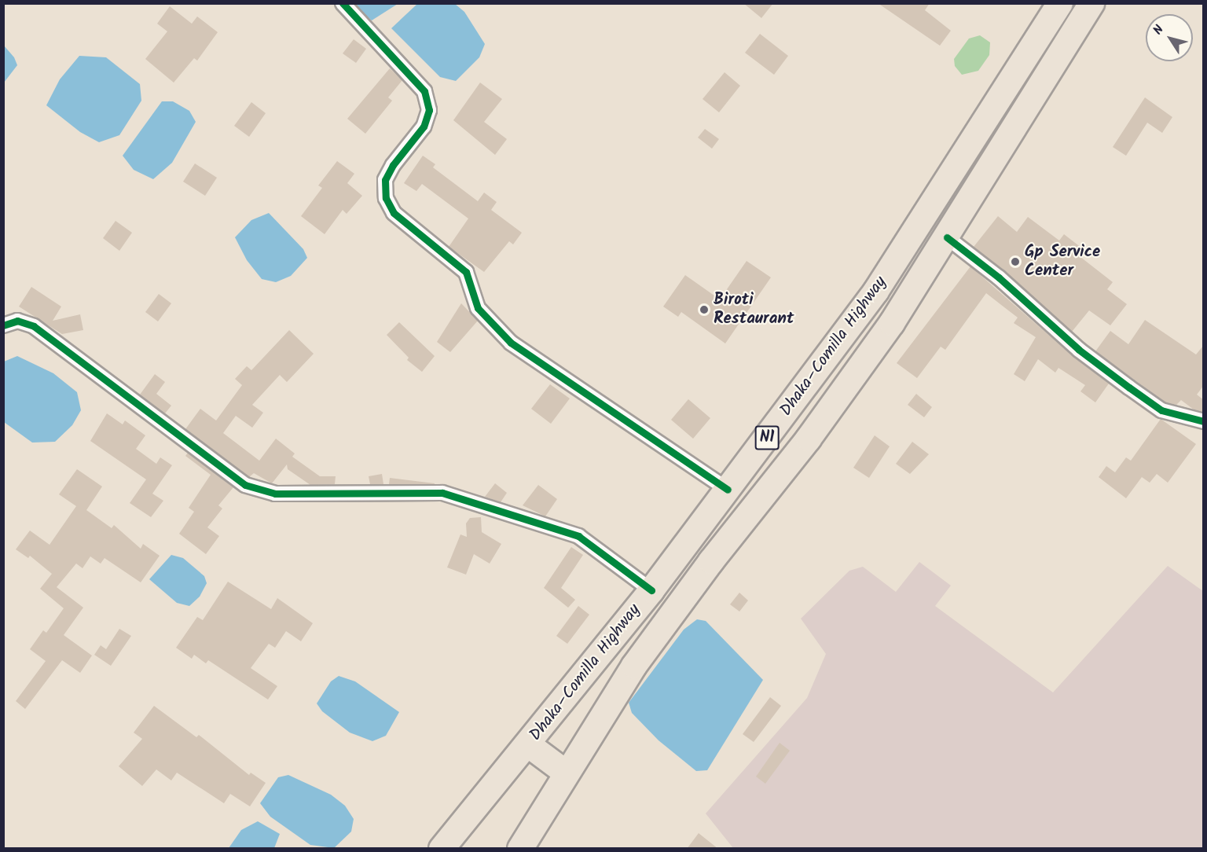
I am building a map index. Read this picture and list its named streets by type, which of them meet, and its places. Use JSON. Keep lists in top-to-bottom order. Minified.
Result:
{"streets":{"highway":["Dhaka–Comilla Highway","N1"]},"places":["Gp Service Center","Biroti Restaurant"],"north":"top left"}
